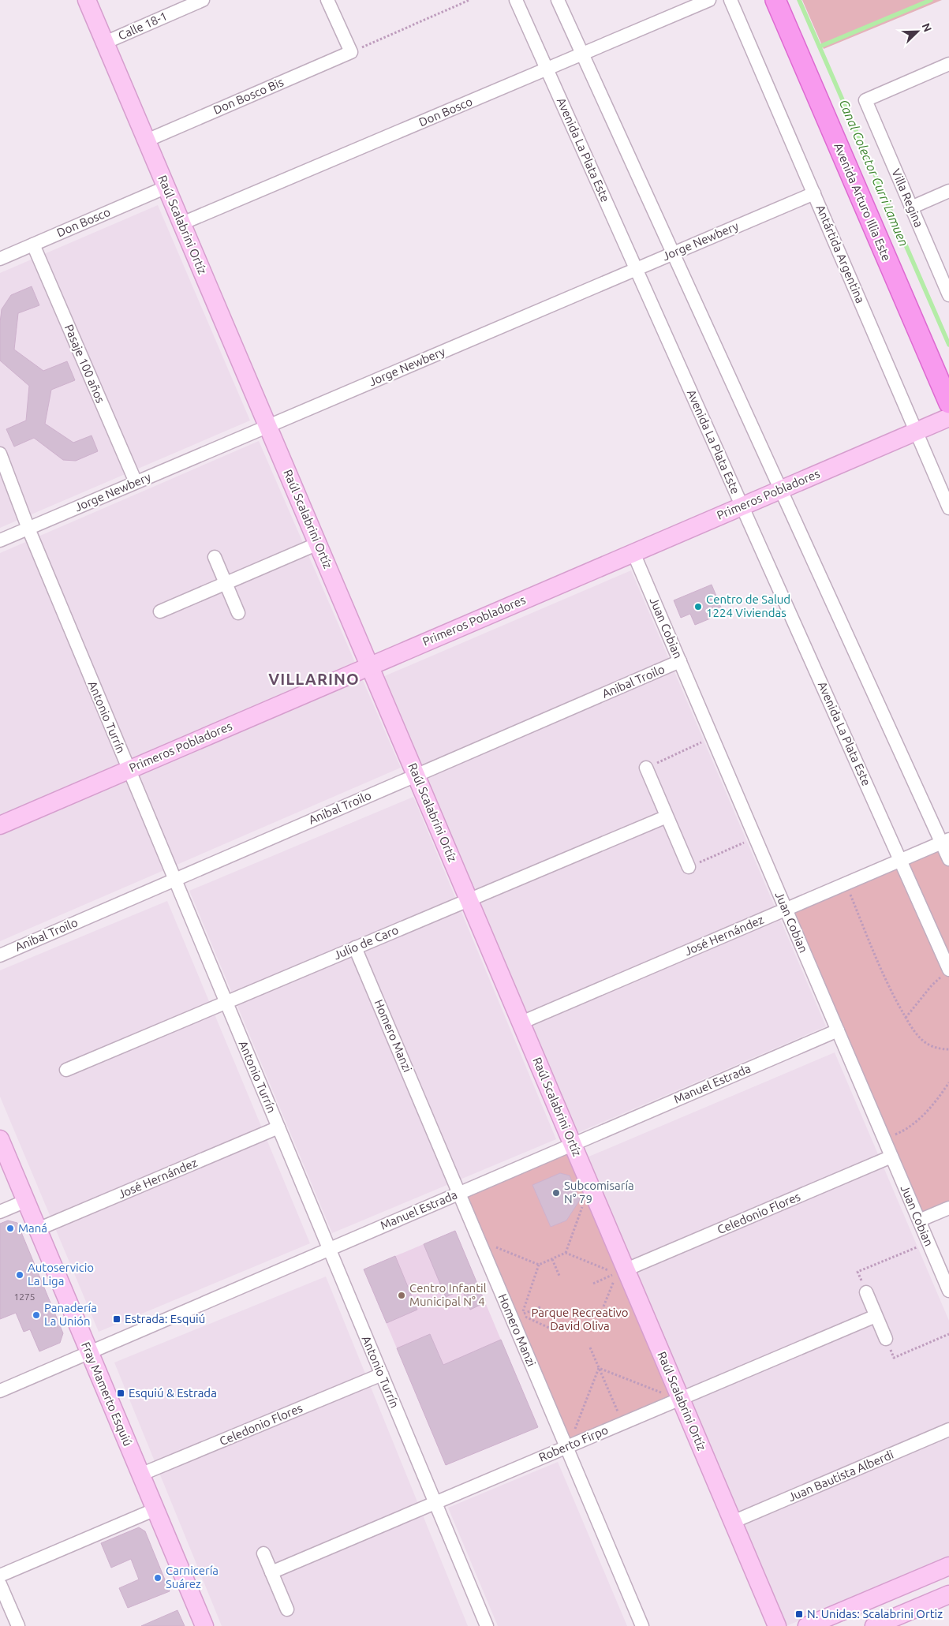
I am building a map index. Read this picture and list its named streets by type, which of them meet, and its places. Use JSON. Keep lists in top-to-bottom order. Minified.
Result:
{"streets":{"main road":["Avenida Arturo Illia Este"],"street":["Calle 18-1","Don Bosco Bis","Don Bosco","Avenida La Plata Este","Villa Regina","Raúl Scalabrini Ortíz","Jorge Newbery","Antártida Argentina","Pasaje 100 años","Primeros Pobladores","Juan Cobian","Anibal Troilo","Antonio Turrín","José Hernández","Julio de Caro","Homero Manzi","Manuel Estrada","Celedonio Flores","Fray Mamerto Esquiú","Roberto Firpo","Juan Bautista Alberdi"]},"crossings":[["Calle 18-1","Raúl Scalabrini Ortíz"],["Don Bosco Bis","Raúl Scalabrini Ortíz"],["Don Bosco","Avenida La Plata Este"],["Don Bosco","Raúl Scalabrini Ortíz"],["Don Bosco","Pasaje 100 años"],["Avenida La Plata Este","Jorge Newbery"],["Avenida La Plata Este","Primeros Pobladores"],["Avenida La Plata Este","José Hernández"],["Raúl Scalabrini Ortíz","Jorge Newbery"],["Raúl Scalabrini Ortíz","Primeros Pobladores"],["Raúl Scalabrini Ortíz","Anibal Troilo"],["Raúl Scalabrini Ortíz","José Hernández"],["Raúl Scalabrini Ortíz","Julio de Caro"],["Raúl Scalabrini Ortíz","Manuel Estrada"],["Raúl Scalabrini Ortíz","Celedonio Flores"],["Raúl Scalabrini Ortíz","Roberto Firpo"],["Raúl Scalabrini Ortíz","Juan Bautista Alberdi"],["Jorge Newbery","Antártida Argentina"],["Jorge Newbery","Pasaje 100 años"],["Jorge Newbery","Antonio Turrín"],["Antártida Argentina","Primeros Pobladores"],["Primeros Pobladores","Juan Cobian"],["Primeros Pobladores","Antonio Turrín"],["Juan Cobian","Anibal Troilo"],["Juan Cobian","José Hernández"],["Juan Cobian","Manuel Estrada"],["Juan Cobian","Celedonio Flores"],["Anibal Troilo","Antonio Turrín"],["Antonio Turrín","José Hernández"],["Antonio Turrín","Julio de Caro"],["Antonio Turrín","Manuel Estrada"],["Antonio Turrín","Celedonio Flores"],["Antonio Turrín","Roberto Firpo"],["José Hernández","Fray Mamerto Esquiú"],["Julio de Caro","Homero Manzi"],["Homero Manzi","Manuel Estrada"],["Homero Manzi","Roberto Firpo"],["Manuel Estrada","Fray Mamerto Esquiú"],["Celedonio Flores","Fray Mamerto Esquiú"]],"districts":["VILLARINO"],"water":["Canal Colector Curri Lamuen"],"parks":["Parque Recreativo David Oliva"],"places":{"other":["Centro de Salud 1224 Viviendas","Subcomisaría N° 79","Maná","Autoservicio La Liga","Centro Infantil Municipal N° 4","Panadería La Unión","Carnicería Suárez"],"transit":["Estrada: Esquiú","Esquiú & Estrada","N. Unidas: Scalabrini Ortiz"]},"house_numbers":["1275"],"north":"top right"}
